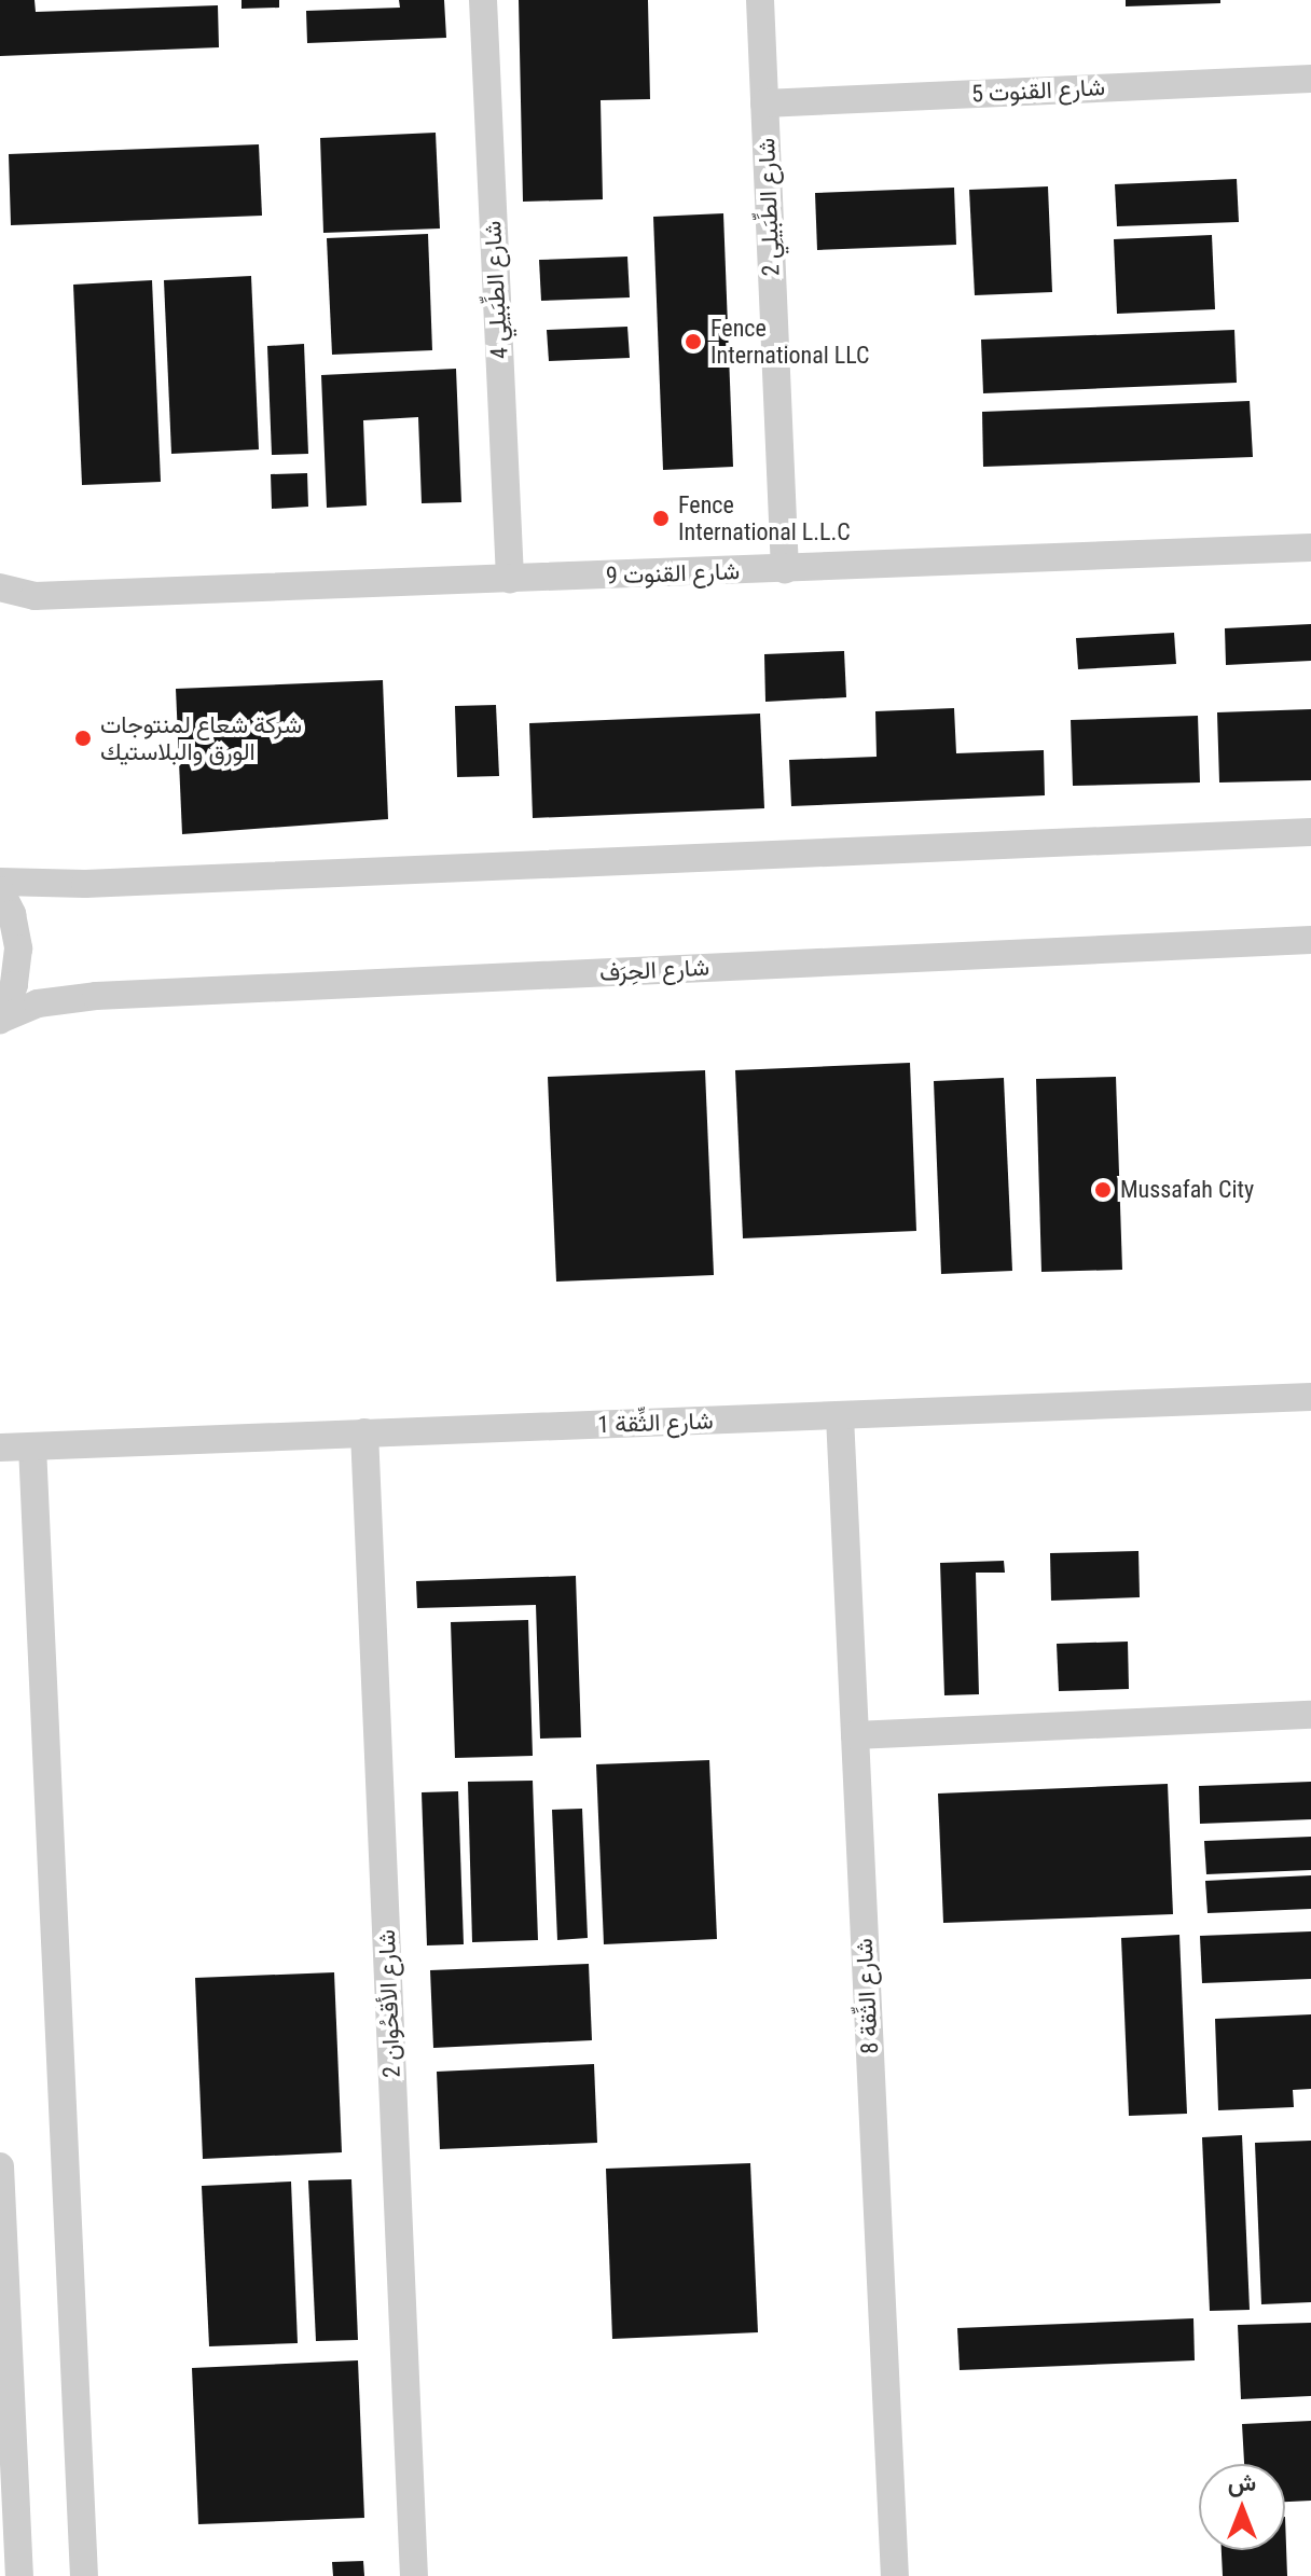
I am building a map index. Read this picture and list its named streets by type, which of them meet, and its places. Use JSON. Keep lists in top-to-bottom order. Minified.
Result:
{"streets":{"street":["شارع القنوت 5","شارع الطِّبَيلِي 2","شارع الطِّبَيلِي 4","شارع القنوت 9","شارع الحِرَف","شارع الثِّقة 1","شارع الثِّقة 8","شارع الأقحُوان 2"]},"crossings":[["شارع القنوت 5","شارع الطِّبَيلِي 2"],["شارع الطِّبَيلِي 2","شارع القنوت 9"],["شارع الطِّبَيلِي 4","شارع القنوت 9"],["شارع الثِّقة 1","شارع الثِّقة 8"],["شارع الثِّقة 1","شارع الأقحُوان 2"]],"places":["Fence International LLC","Fence International L.L.C","شركة شعاع لمنتوجات الورق والبلاستيك","Mussafah City"],"north":"top"}
